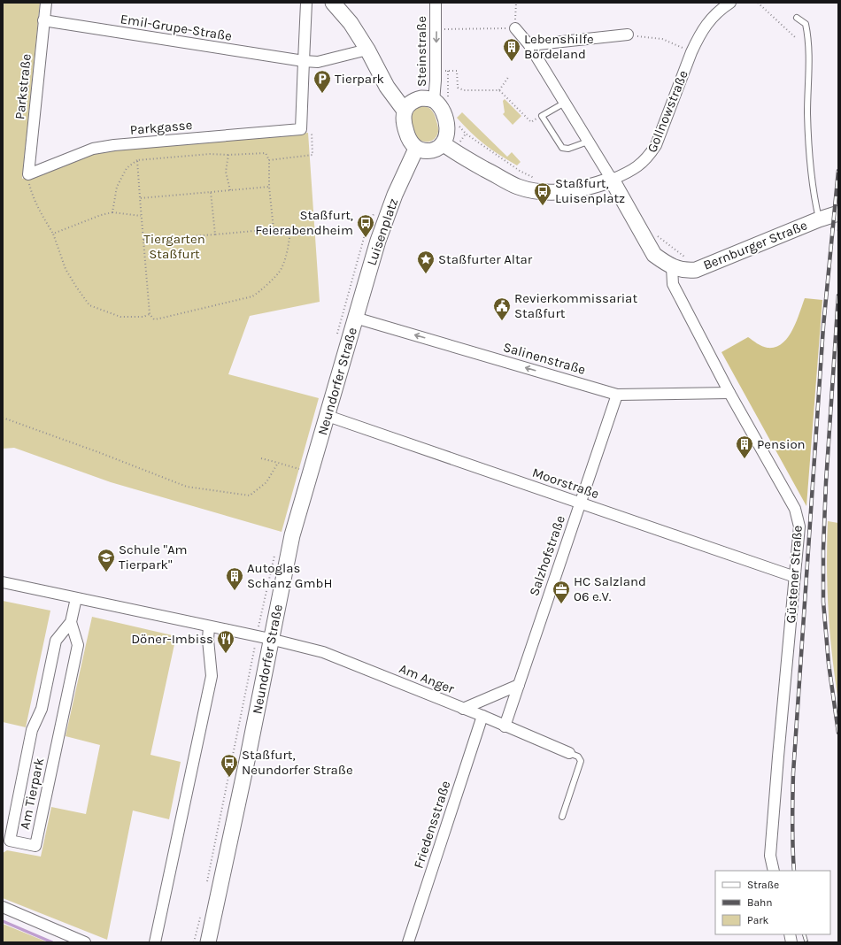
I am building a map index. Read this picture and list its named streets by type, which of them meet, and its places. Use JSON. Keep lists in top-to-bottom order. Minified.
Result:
{"streets":{"main road":["Gollnowstraße","Luisenplatz","Bernburger Straße","Neundorfer Straße"],"street":["Emil-Grupe-Straße","Steinstraße","Parkstraße","Parkgasse","Salinenstraße","Moorstraße","Salzhofstraße","Güstener Straße","Am Anger","Am Tierpark","Friedensstraße"]},"crossings":[["Emil-Grupe-Straße","Parkstraße"],["Steinstraße","Gollnowstraße"],["Steinstraße","Luisenplatz"],["Parkstraße","Parkgasse"],["Gollnowstraße","Luisenplatz"],["Luisenplatz","Salinenstraße"],["Luisenplatz","Neundorfer Straße"],["Bernburger Straße","Güstener Straße"],["Salinenstraße","Neundorfer Straße"],["Salinenstraße","Salzhofstraße"],["Salinenstraße","Güstener Straße"],["Neundorfer Straße","Moorstraße"],["Neundorfer Straße","Am Anger"],["Moorstraße","Salzhofstraße"],["Moorstraße","Güstener Straße"],["Salzhofstraße","Am Anger"],["Am Anger","Friedensstraße"]],"one_way":["Steinstraße","Salinenstraße"],"parks":["Tiergarten Staßfurt"],"places":{"building":["Lebenshilfe Bördeland","Pension","Autoglas Schanz GmbH"],"parking":["Tierpark"],"bus stop":["Staßfurt, Luisenplatz","Staßfurt, Feierabendheim","Staßfurt, Neundorfer Straße"],"place":["Staßfurter Altar"],"public building":["Revierkommissariat Staßfurt"],"school or university":["Schule \"Am Tierpark\""],"office":["HC Salzland 06 e.V."],"restaurant":["Döner-Imbiss"]},"legend":["Straße","Bahn","Park"]}
